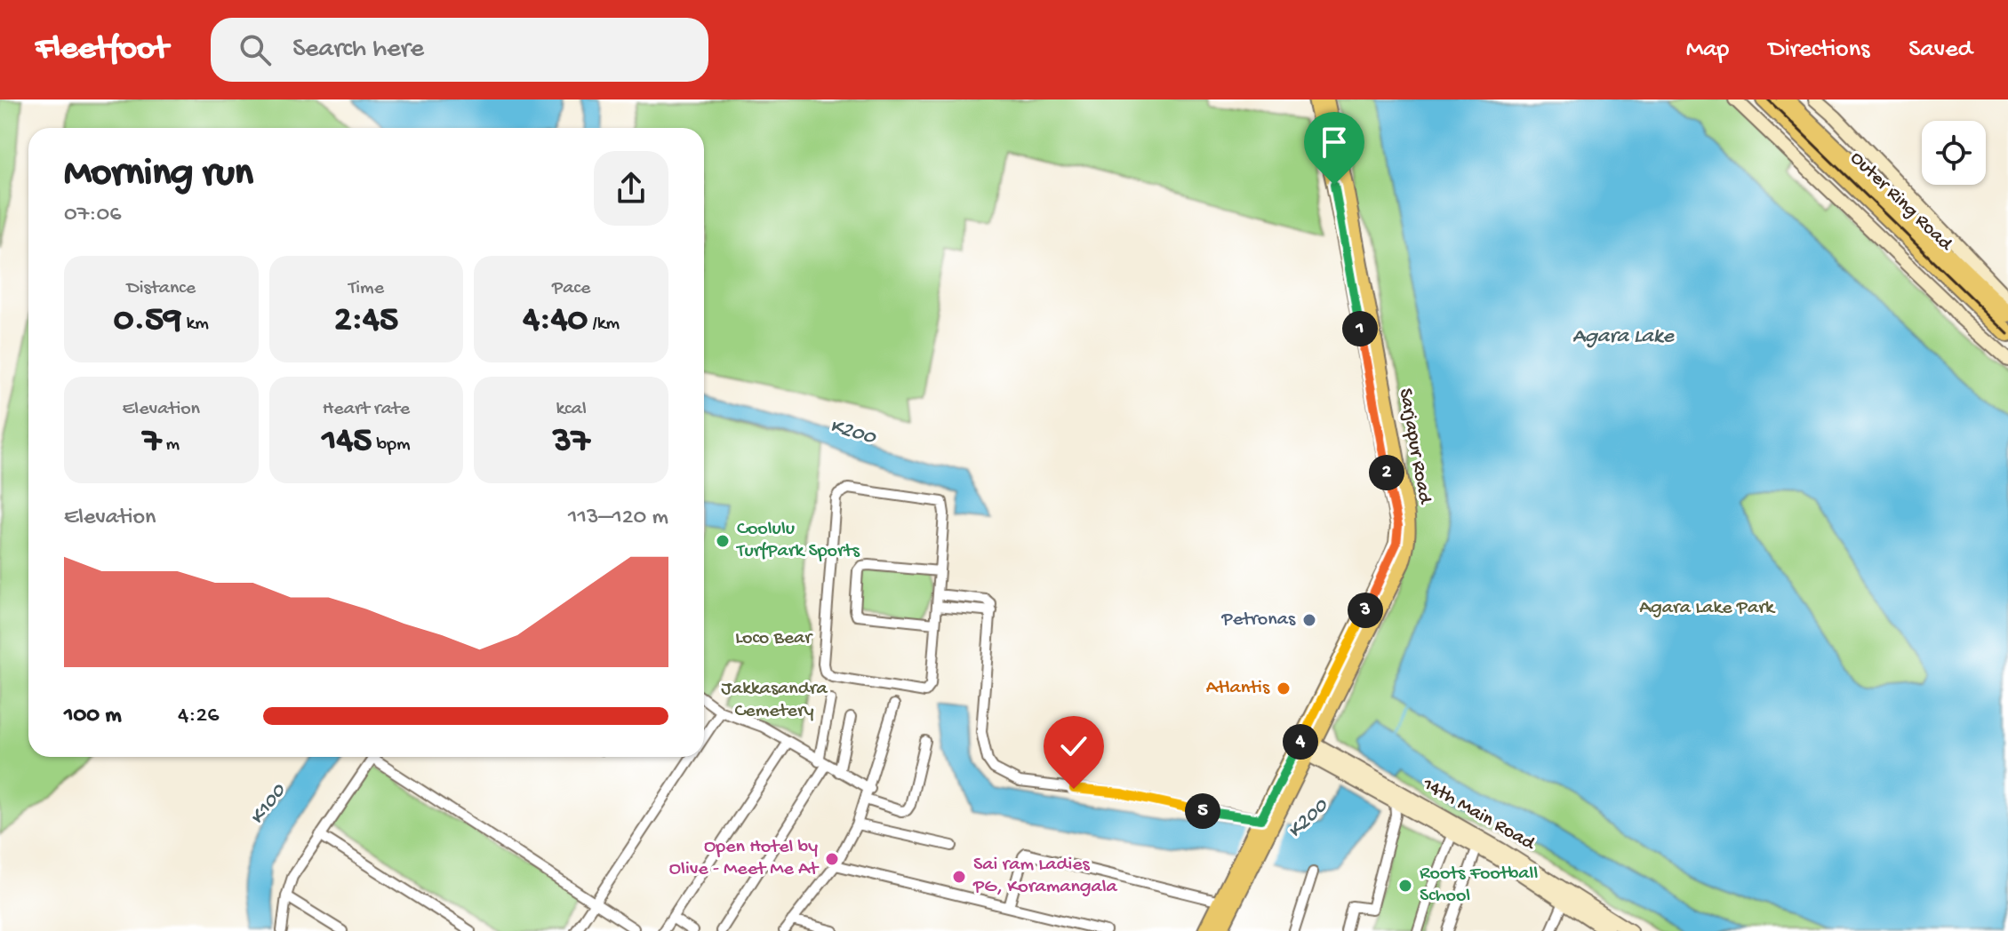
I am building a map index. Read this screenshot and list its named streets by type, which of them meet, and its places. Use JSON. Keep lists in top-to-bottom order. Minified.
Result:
{"streets":{"highway":["Outer Ring Road"],"main road":["Sarjapur Road"],"street":["14th Main Road"]},"crossings":[["Sarjapur Road","14th Main Road"]],"water":["Agara Lake","K200","K100"],"parks":["Agara Lake Park","Loco Bear","Jakkasandra Cemetery"],"places":["Coolulu TurfPark Sports","Petronas","Atlantis","Open Hotel by Olive - Meet Me At","Sai ram Ladies PG, Koramangala","Roots Football School"],"page":{"header":"Fleetfoot","search":"Search here","nav":["Map","Directions","Saved"],"heading":["Morning run","07:06"],"stats":[["Distance","0.59 km"],["Time","2:45"],["Pace","4:40 /km"],["Elevation","7 m"],["Heart rate","145 bpm"],["kcal","37"]],"pins":["1","2","3","4","5"],"chart":["Elevation","113–120 m"],"list":[{"name":"100 m","note":"4:26"}]}}
